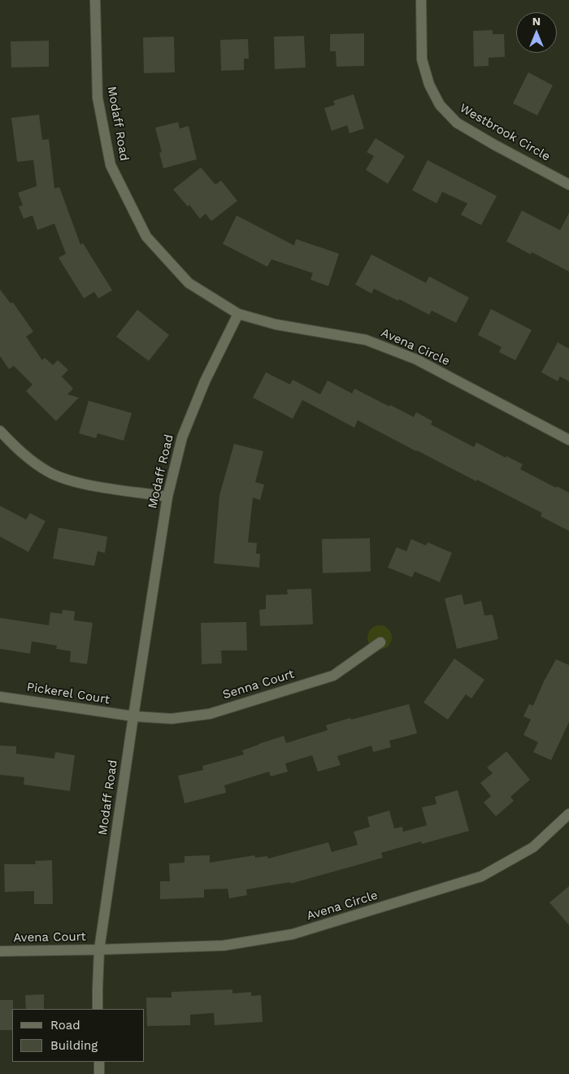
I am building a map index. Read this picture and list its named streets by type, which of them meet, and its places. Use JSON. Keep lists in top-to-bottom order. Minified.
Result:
{"streets":{"street":["Modaff Road","Westbrook Circle","Avena Circle","Senna Court","Pickerel Court","Avena Court"]},"crossings":[["Modaff Road","Avena Circle"],["Modaff Road","Senna Court"],["Modaff Road","Pickerel Court"],["Modaff Road","Avena Court"],["Avena Circle","Avena Court"],["Senna Court","Pickerel Court"]],"legend":["Road","Building"],"north":"top"}
